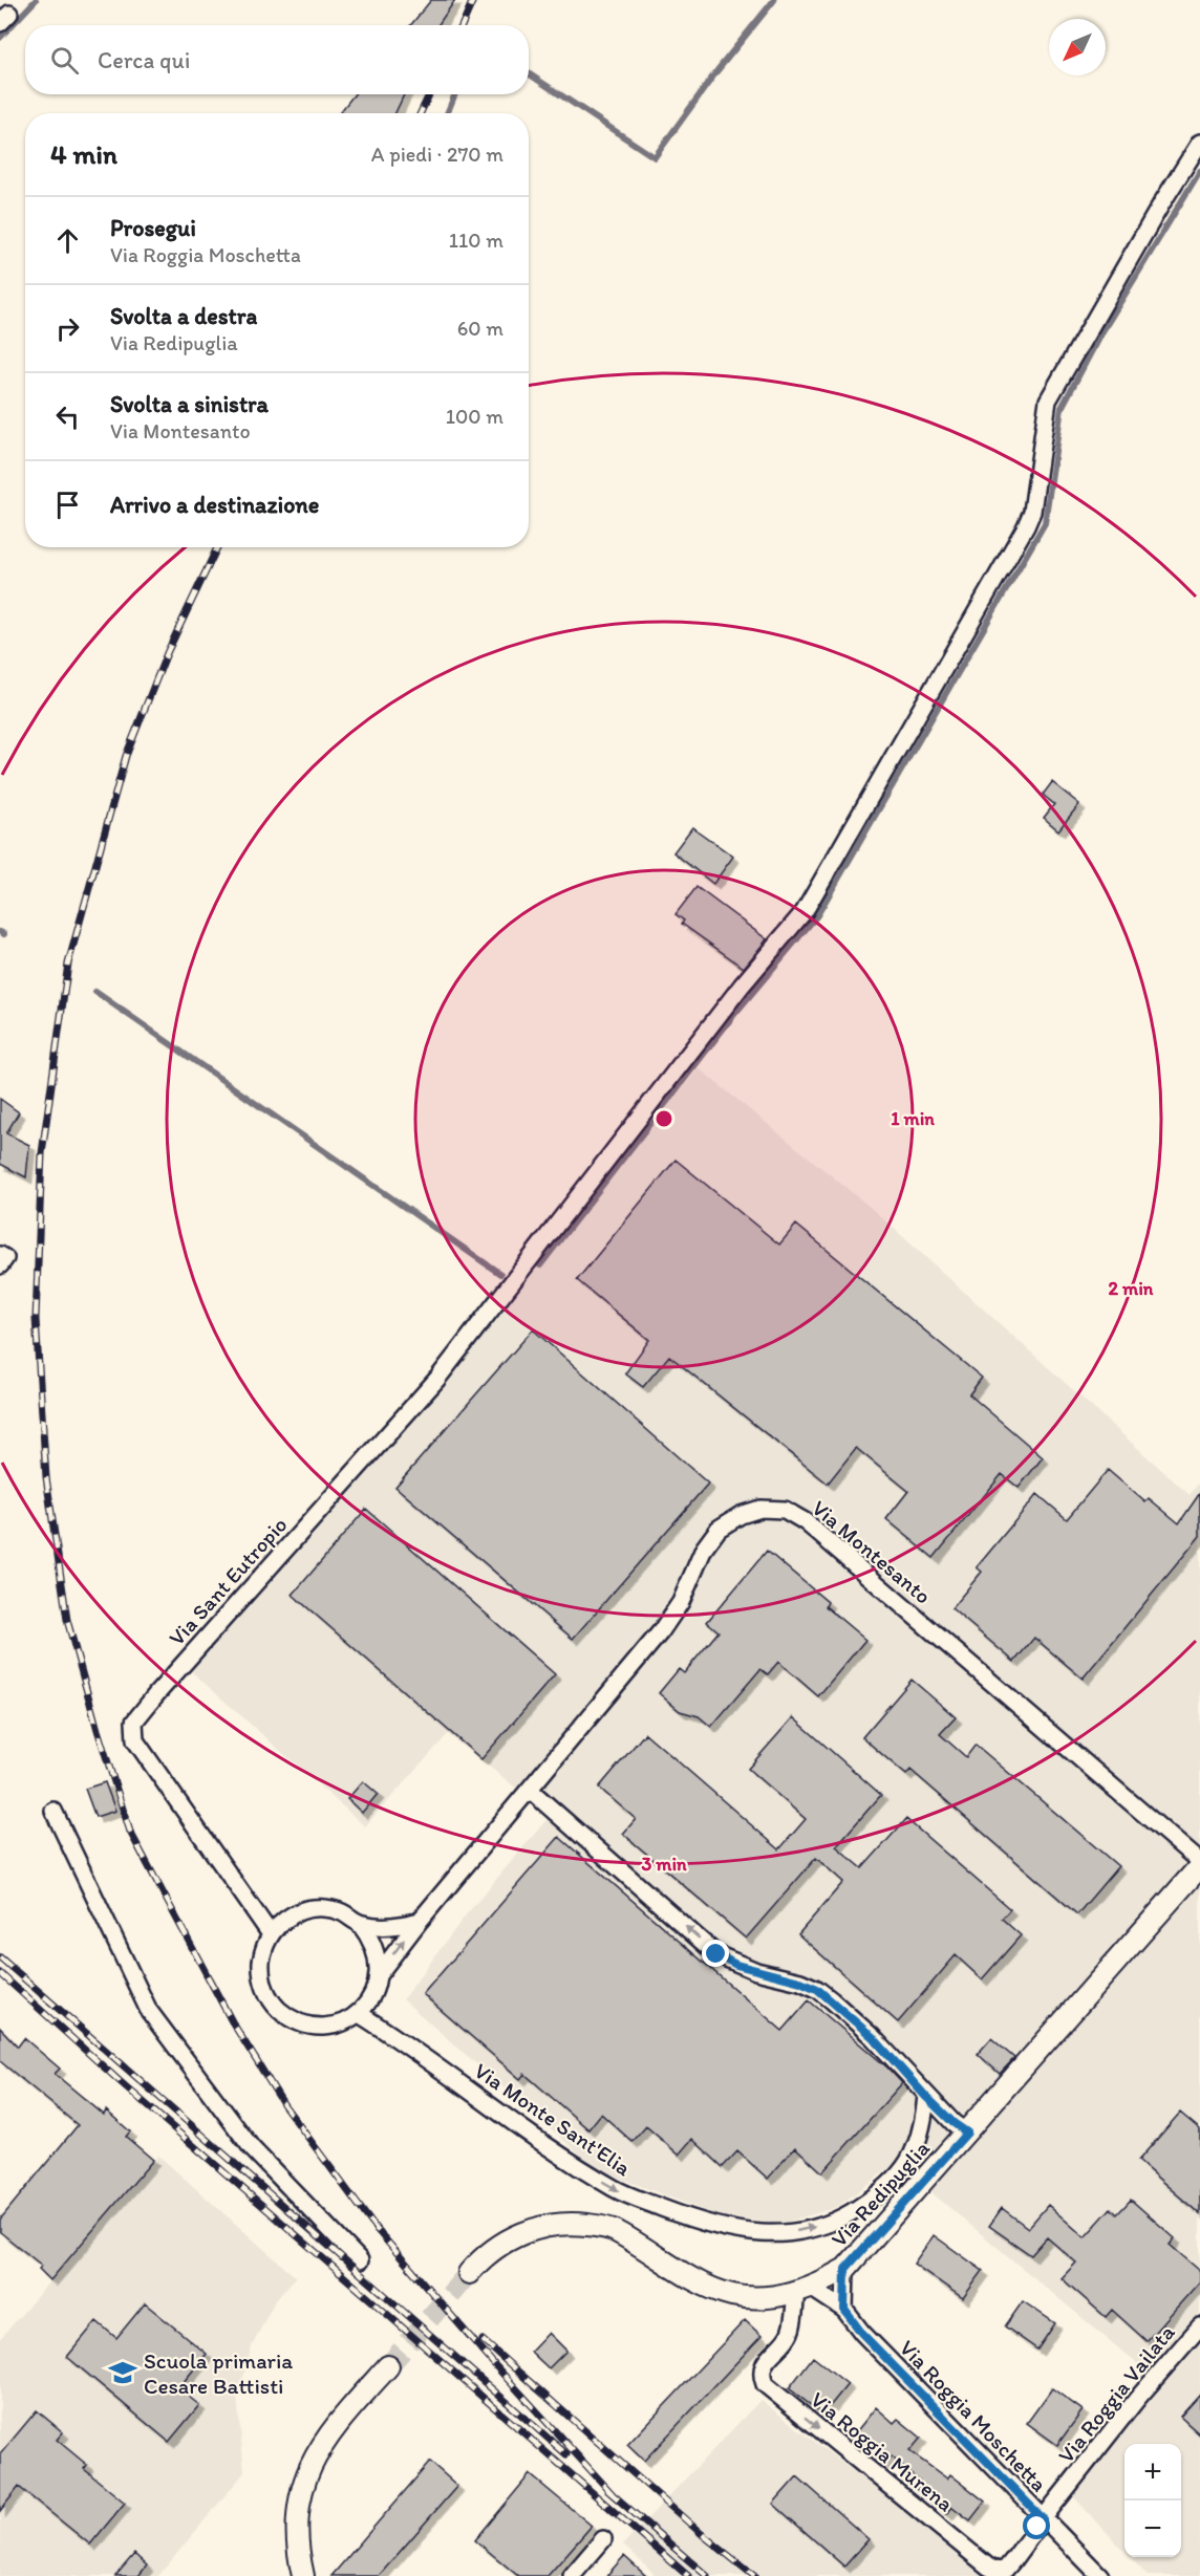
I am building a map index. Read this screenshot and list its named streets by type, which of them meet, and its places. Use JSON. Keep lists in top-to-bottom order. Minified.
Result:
{"streets":{"street":["Via Montesanto","Via Sant Eutropio","Via Monte Sant'Elia","Via Redipuglia","Via Roggia Vailata","Via Roggia Moschetta","Via Roggia Murena"]},"crossings":[["Via Montesanto","Via Sant Eutropio"],["Via Montesanto","Via Monte Sant'Elia"],["Via Montesanto","Via Redipuglia"],["Via Sant Eutropio","Via Monte Sant'Elia"],["Via Redipuglia","Via Roggia Moschetta"],["Via Redipuglia","Via Roggia Murena"],["Via Roggia Vailata","Via Roggia Moschetta"],["Via Roggia Vailata","Via Roggia Murena"],["Via Roggia Moschetta","Via Roggia Murena"]],"one_way":["Via Monte Sant'Elia"],"places":{"school or university":["Scuola primaria Cesare Battisti"]},"north":"bottom left","page":{"search":"Cerca qui","heading":["4 min","A piedi · 270 m"],"list":[["Prosegui","Via Roggia Moschetta","110 m"],["Svolta a destra","Via Redipuglia","60 m"],["Svolta a sinistra","Via Montesanto","100 m"],"Arrivo a destinazione"],"map_buttons":["+","−"]},"rings":["1 min","2 min","3 min"]}
